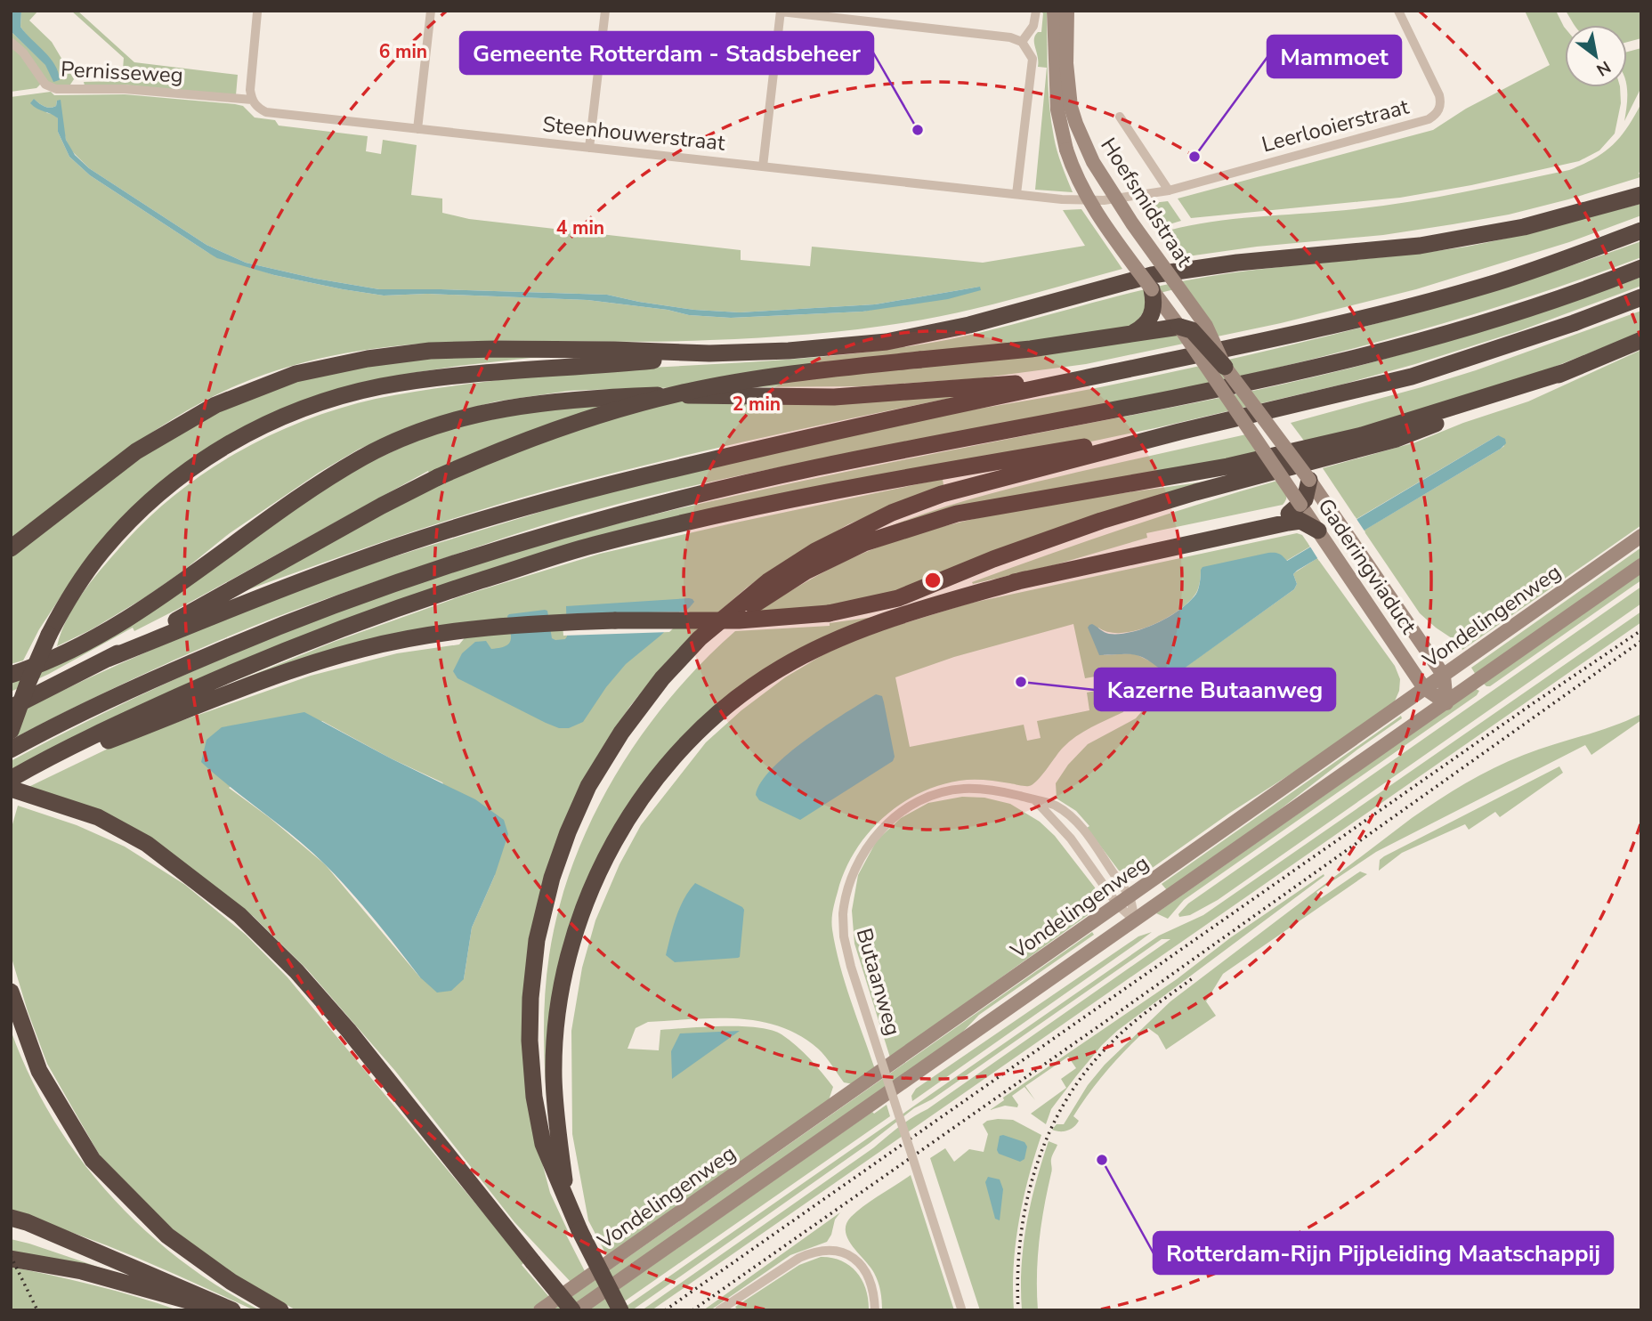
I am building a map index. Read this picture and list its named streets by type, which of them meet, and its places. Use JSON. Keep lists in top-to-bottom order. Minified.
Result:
{"streets":{"main road":["Hoefsmidstraat","Gaderingviaduct","Vondelingenweg"],"street":["Pernisseweg","Leerlooierstraat","Steenhouwerstraat","Butaanweg"]},"crossings":[["Pernisseweg","Steenhouwerstraat"],["Leerlooierstraat","Steenhouwerstraat"],["Leerlooierstraat","Hoefsmidstraat"],["Steenhouwerstraat","Hoefsmidstraat"],["Hoefsmidstraat","Gaderingviaduct"],["Gaderingviaduct","Vondelingenweg"],["Vondelingenweg","Butaanweg"]],"places":["Gemeente Rotterdam - Stadsbeheer","Mammoet","Kazerne Butaanweg","Rotterdam-Rijn Pijpleiding Maatschappij"],"north":"bottom right","rings":["6 min","4 min","2 min"]}
